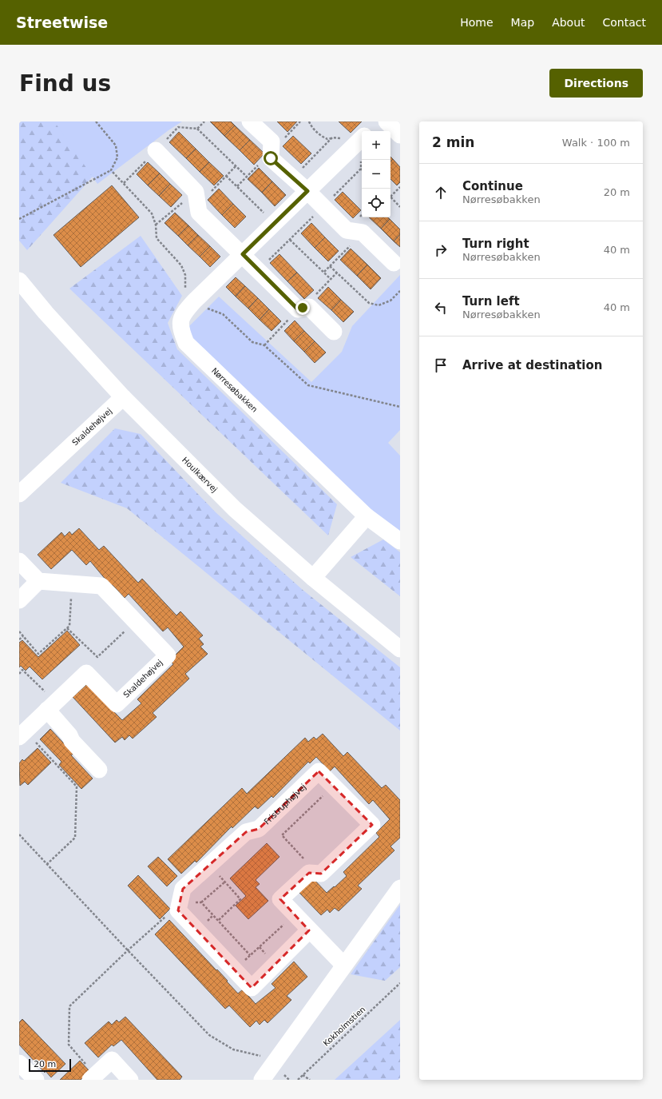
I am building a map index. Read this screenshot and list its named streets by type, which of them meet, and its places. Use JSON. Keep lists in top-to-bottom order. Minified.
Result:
{"streets":{"street":["Nørresøbakken","Skaldehøjvej","Houlkærvej","Fristruphøjvej"],"path":["Kokholmstien"]},"crossings":[["Skaldehøjvej","Houlkærvej"]],"scale_bar":"20 m","page":{"header":"Streetwise","nav":["Home","Map","About","Contact"],"buttons":"Directions","title":"Find us","heading":["2 min","Walk · 100 m"],"map_buttons":["+","−"],"list":[["Continue","Nørresøbakken","20 m"],["Turn right","Nørresøbakken","40 m"],["Turn left","Nørresøbakken","40 m"],"Arrive at destination"],"scale":"20 m"}}
